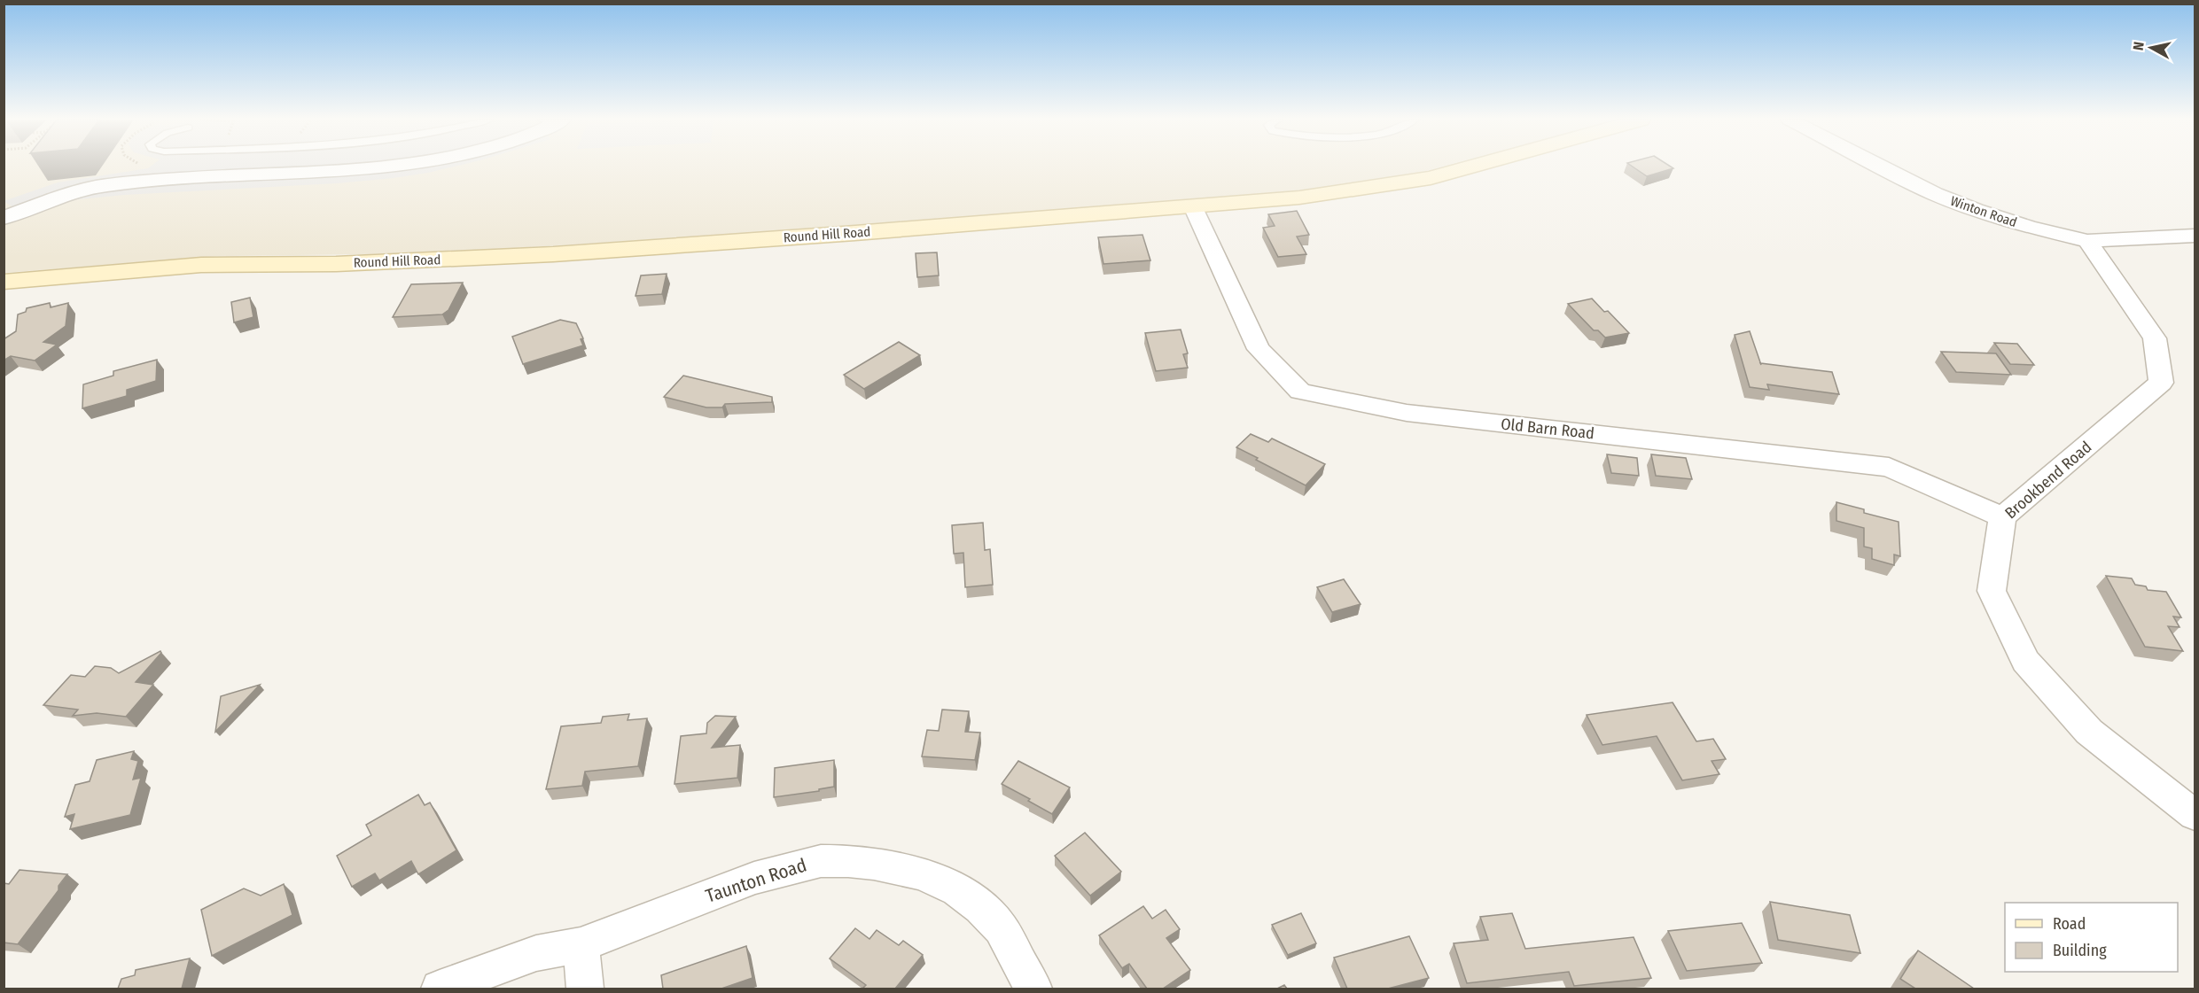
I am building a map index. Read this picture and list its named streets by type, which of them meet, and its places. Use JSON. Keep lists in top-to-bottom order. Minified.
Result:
{"streets":{"main road":["Round Hill Road"],"street":["Winton Road","Old Barn Road","Brookbend Road","Taunton Road"]},"crossings":[["Winton Road","Brookbend Road"],["Round Hill Road","Old Barn Road"],["Old Barn Road","Brookbend Road"]],"legend":["Road","Building"],"north":"left"}
